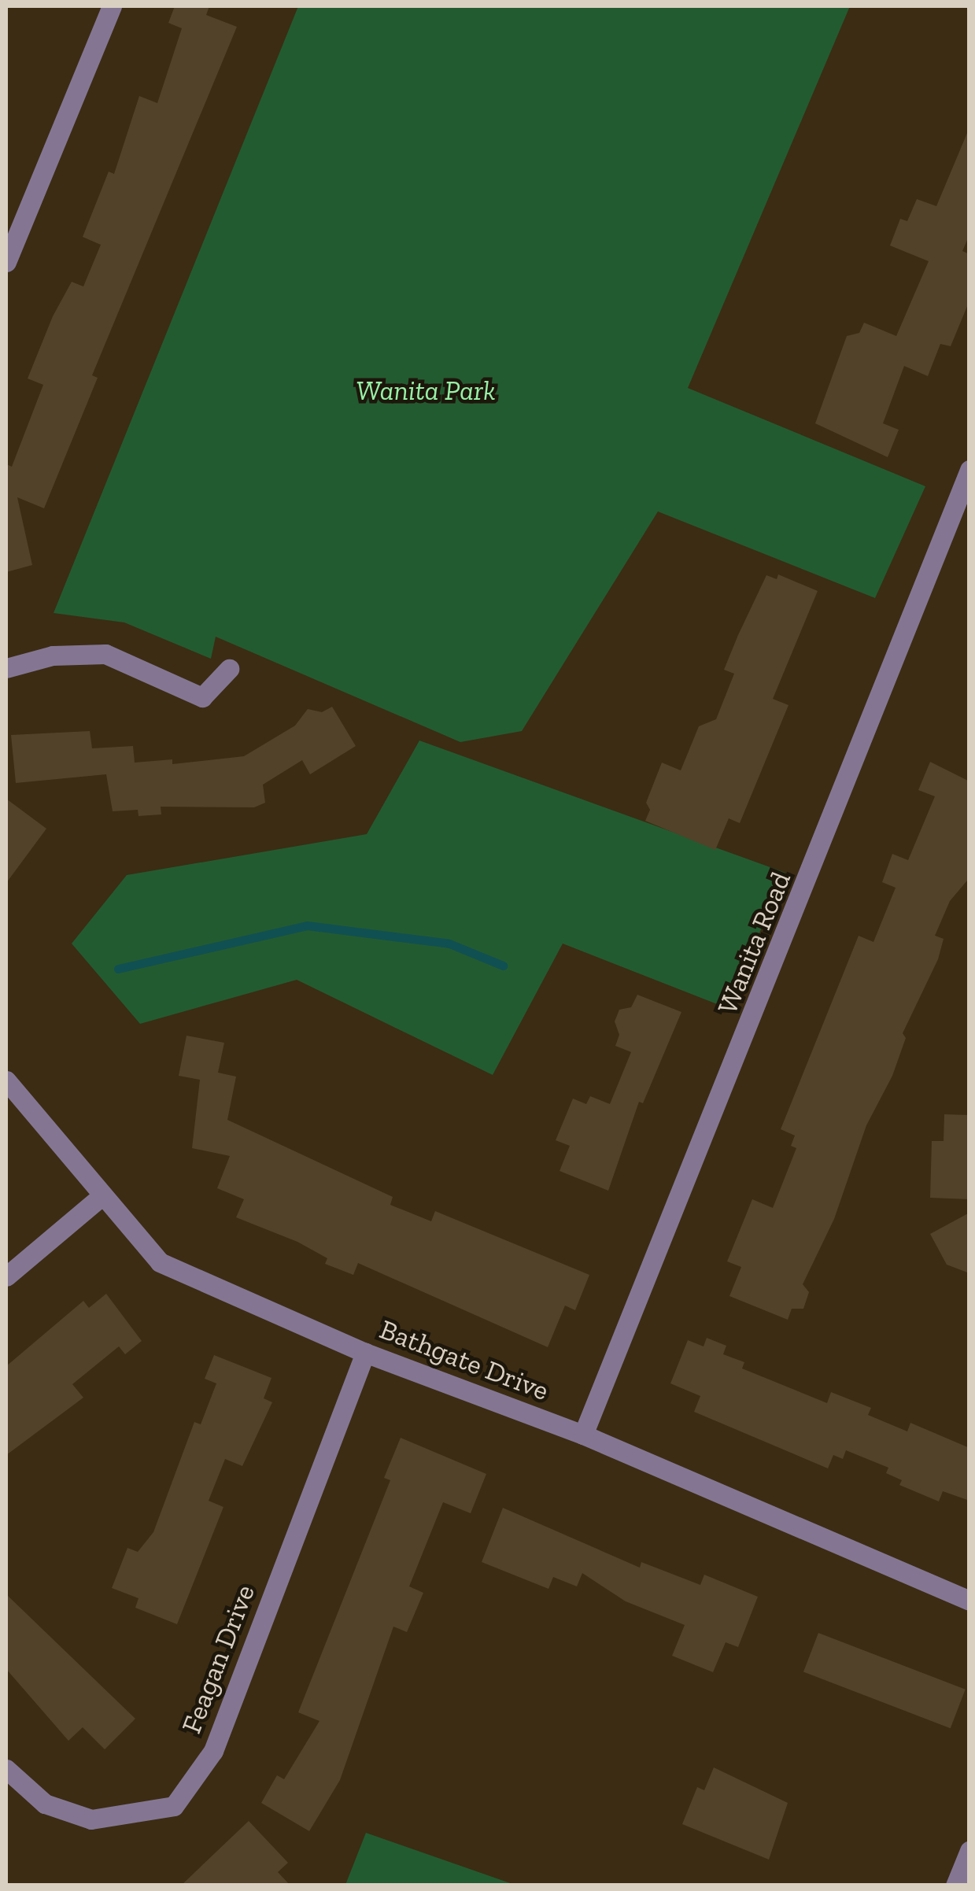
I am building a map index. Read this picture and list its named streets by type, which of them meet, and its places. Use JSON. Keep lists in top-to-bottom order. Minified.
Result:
{"streets":{"street":["Wanita Road","Bathgate Drive","Feagan Drive"]},"crossings":[["Wanita Road","Bathgate Drive"],["Bathgate Drive","Feagan Drive"]],"parks":["Wanita Park"]}
